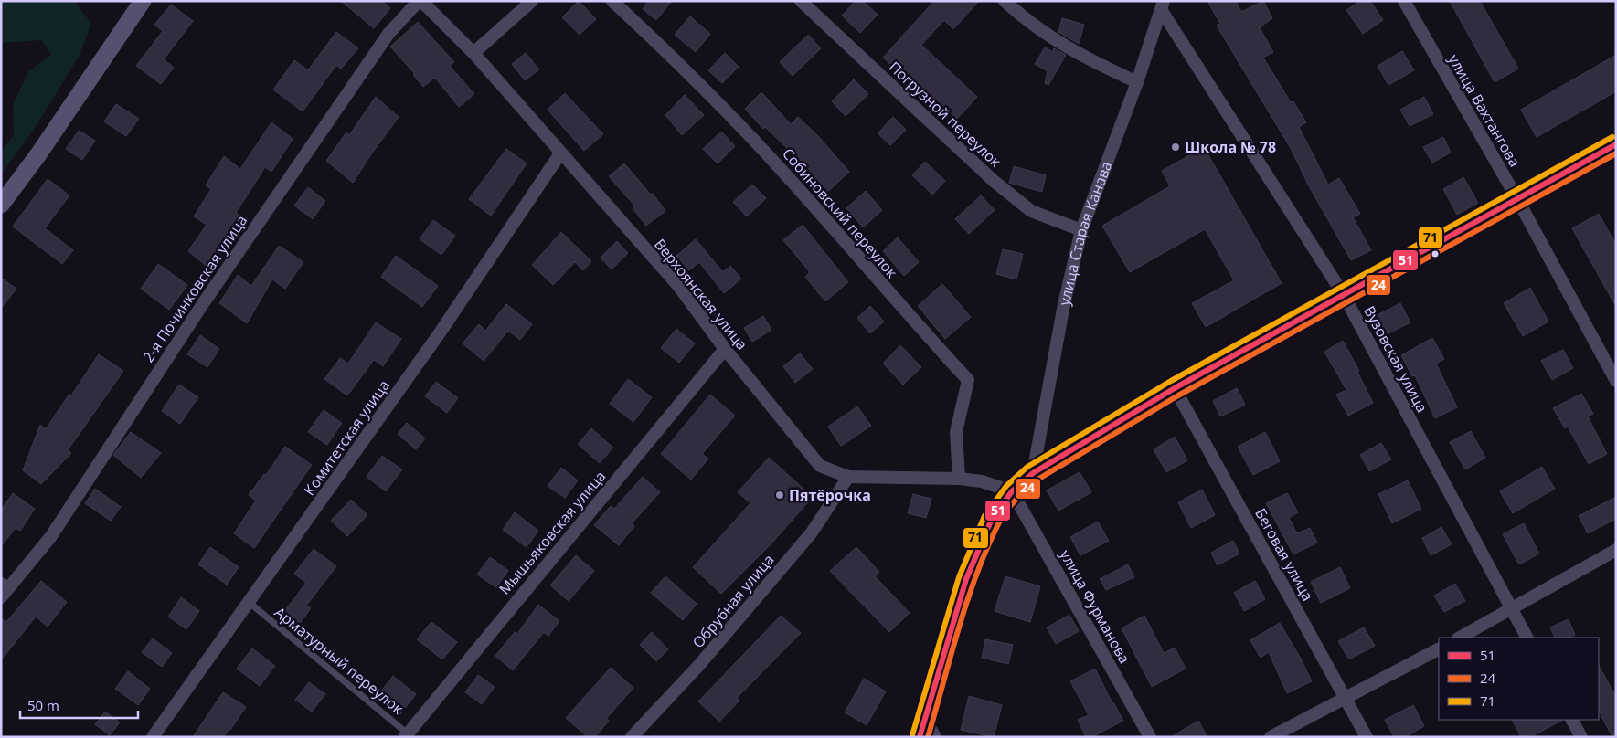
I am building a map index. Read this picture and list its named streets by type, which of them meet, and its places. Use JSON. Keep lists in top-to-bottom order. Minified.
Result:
{"streets":{"street":["улица Вахтангова","Погрузной переулок","Собиновский переулок","улица Старая Канава","2-я Починковская улица","Верхоянская улица","Вузовская улица","Комитетская улица","Мышьяковская улица","Беговая улица","Обрубная улица","улица Фурманова"],"lane":["Арматурный переулок"]},"crossings":[["Погрузной переулок","улица Старая Канава"],["Собиновский переулок","Верхоянская улица"],["улица Старая Канава","Вузовская улица"],["2-я Починковская улица","Верхоянская улица"],["Верхоянская улица","Комитетская улица"],["Верхоянская улица","Мышьяковская улица"],["Верхоянская улица","Обрубная улица"],["Верхоянская улица","улица Фурманова"],["Комитетская улица","Арматурный переулок"],["Мышьяковская улица","Арматурный переулок"]],"places":["Школа № 78","Пятёрочка"],"lines":["transit line 71","transit line 51","transit line 24"],"legend":["51","24","71"],"scale_bar":"50 m"}
